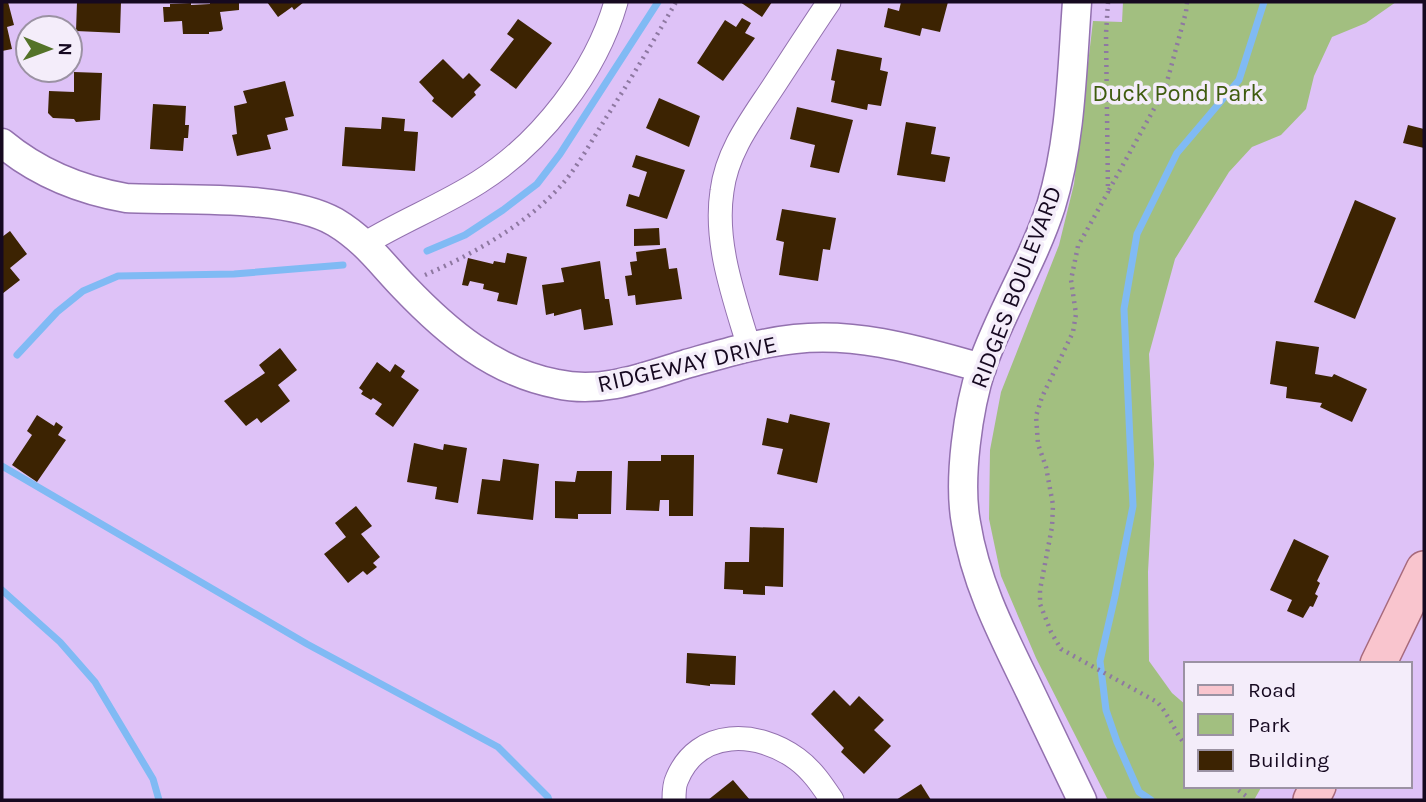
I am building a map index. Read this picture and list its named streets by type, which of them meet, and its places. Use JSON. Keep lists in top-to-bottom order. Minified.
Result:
{"streets":{"street":["RIDGES BOULEVARD","RIDGEWAY DRIVE"]},"crossings":[["RIDGES BOULEVARD","RIDGEWAY DRIVE"]],"parks":["Duck Pond Park"],"legend":["Road","Park","Building"],"north":"right"}
